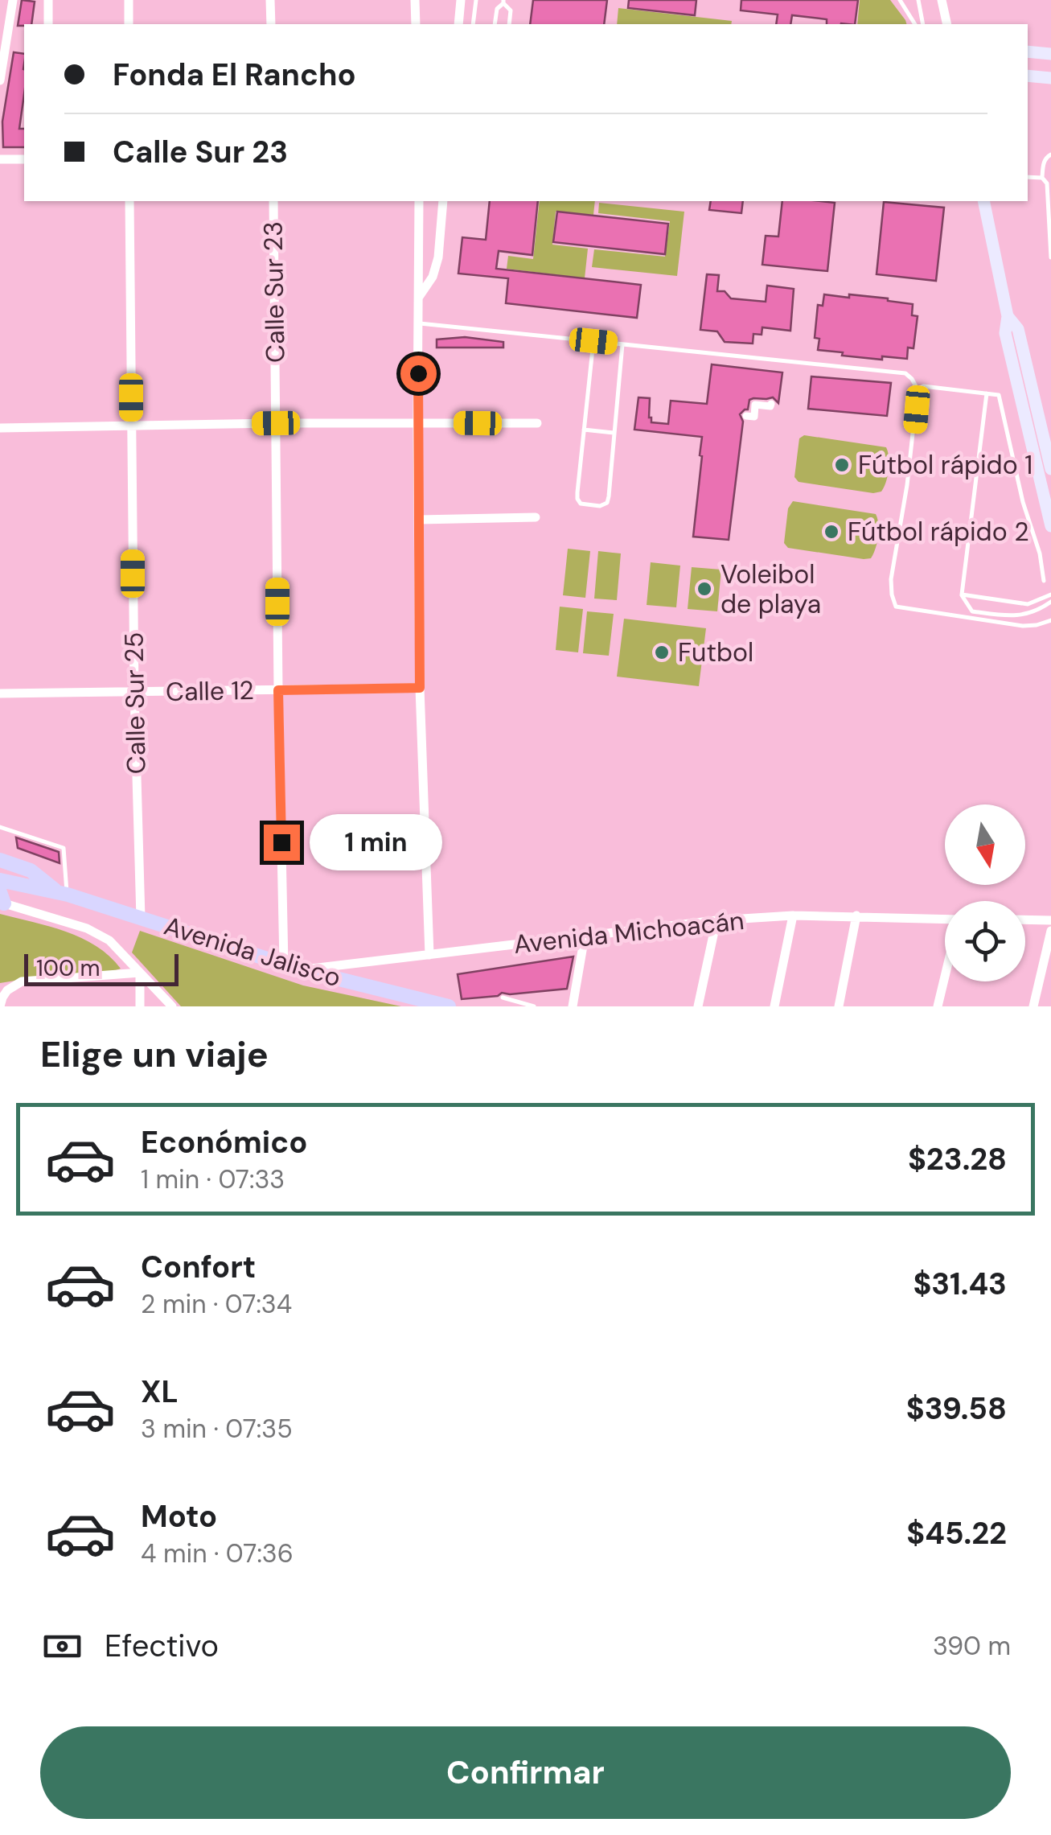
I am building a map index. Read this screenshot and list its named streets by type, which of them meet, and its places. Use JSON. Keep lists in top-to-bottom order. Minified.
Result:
{"streets":{"main road":["Avenida Jalisco"],"street":["Calle Sur 23","Calle 12","Calle Sur 25","Avenida Michoacán"]},"crossings":[["Calle Sur 23","Calle 12"],["Calle Sur 23","Avenida Jalisco"],["Calle 12","Calle Sur 25"],["Calle Sur 25","Avenida Jalisco"],["Avenida Michoacán","Avenida Jalisco"]],"places":["Fútbol rápido 1","Fútbol rápido 2","Voleibol de playa","Futbol"],"scale_bar":"100 m","north":"bottom","page":{"banner":["Fonda El Rancho","Calle Sur 23"],"bubble":"1 min","scale":"100 m","heading":"Elige un viaje","list":[{"name":"Económico","note":"1 min · 07:33","value":"$23.28"},{"name":"Confort","note":"2 min · 07:34","value":"$31.43"},{"name":"XL","note":"3 min · 07:35","value":"$39.58"},{"name":"Moto","note":"4 min · 07:36","value":"$45.22"}],"pay":["Efectivo","390 m"],"buttons":"Confirmar"}}
